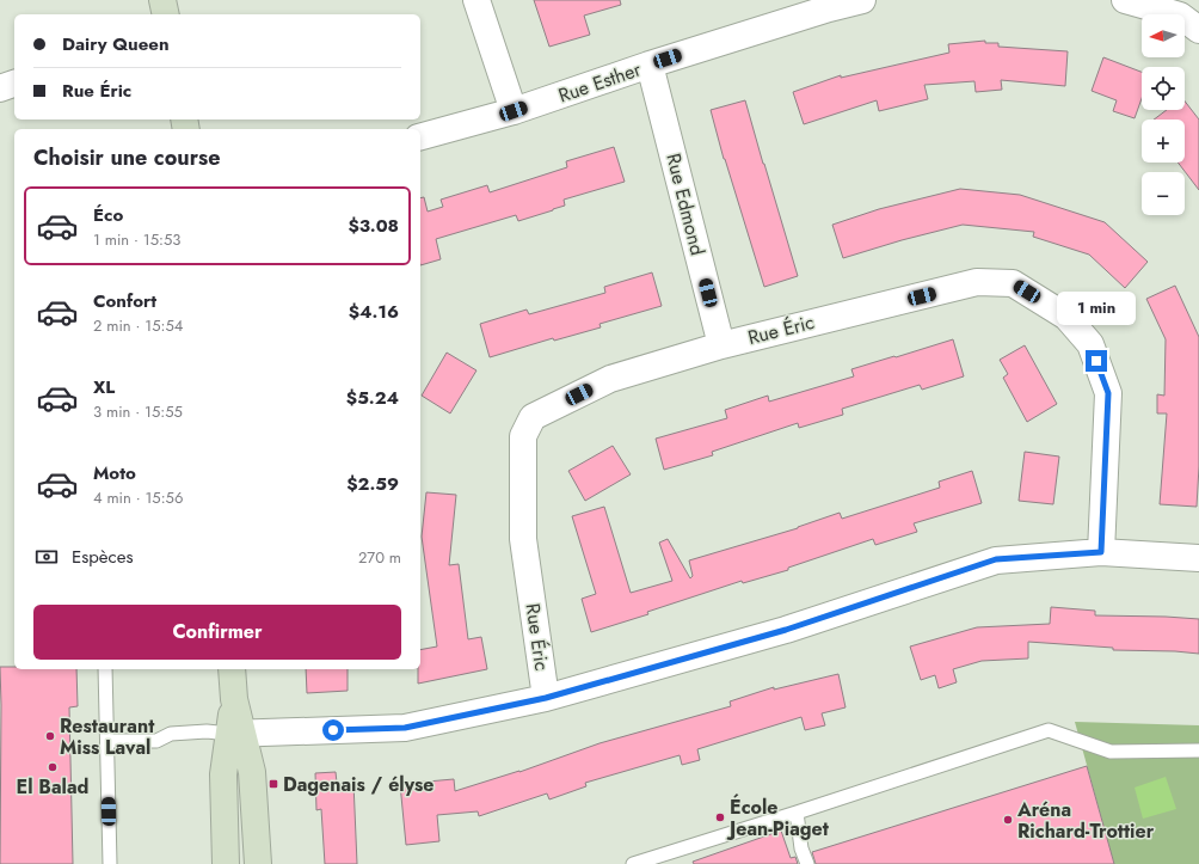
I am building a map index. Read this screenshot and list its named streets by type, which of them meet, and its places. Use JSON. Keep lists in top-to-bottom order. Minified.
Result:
{"streets":{"street":["Rue Esther","Rue Edmond","Rue Éric"]},"crossings":[["Rue Esther","Rue Edmond"],["Rue Edmond","Rue Éric"]],"places":{"other":["Restaurant Miss Laval","El Balad","École Jean-Piaget","Aréna Richard-Trottier"],"transit":["Dagenais / élyse"]},"north":"left","page":{"map_buttons":["+","−"],"banner":["Dairy Queen","Rue Éric"],"heading":"Choisir une course","list":[{"name":"Éco","note":"1 min · 15:53","value":"$3.08"},{"name":"Confort","note":"2 min · 15:54","value":"$4.16"},{"name":"XL","note":"3 min · 15:55","value":"$5.24"},{"name":"Moto","note":"4 min · 15:56","value":"$2.59"}],"bubble":"1 min","pay":["Espèces","270 m"],"buttons":"Confirmer"}}
